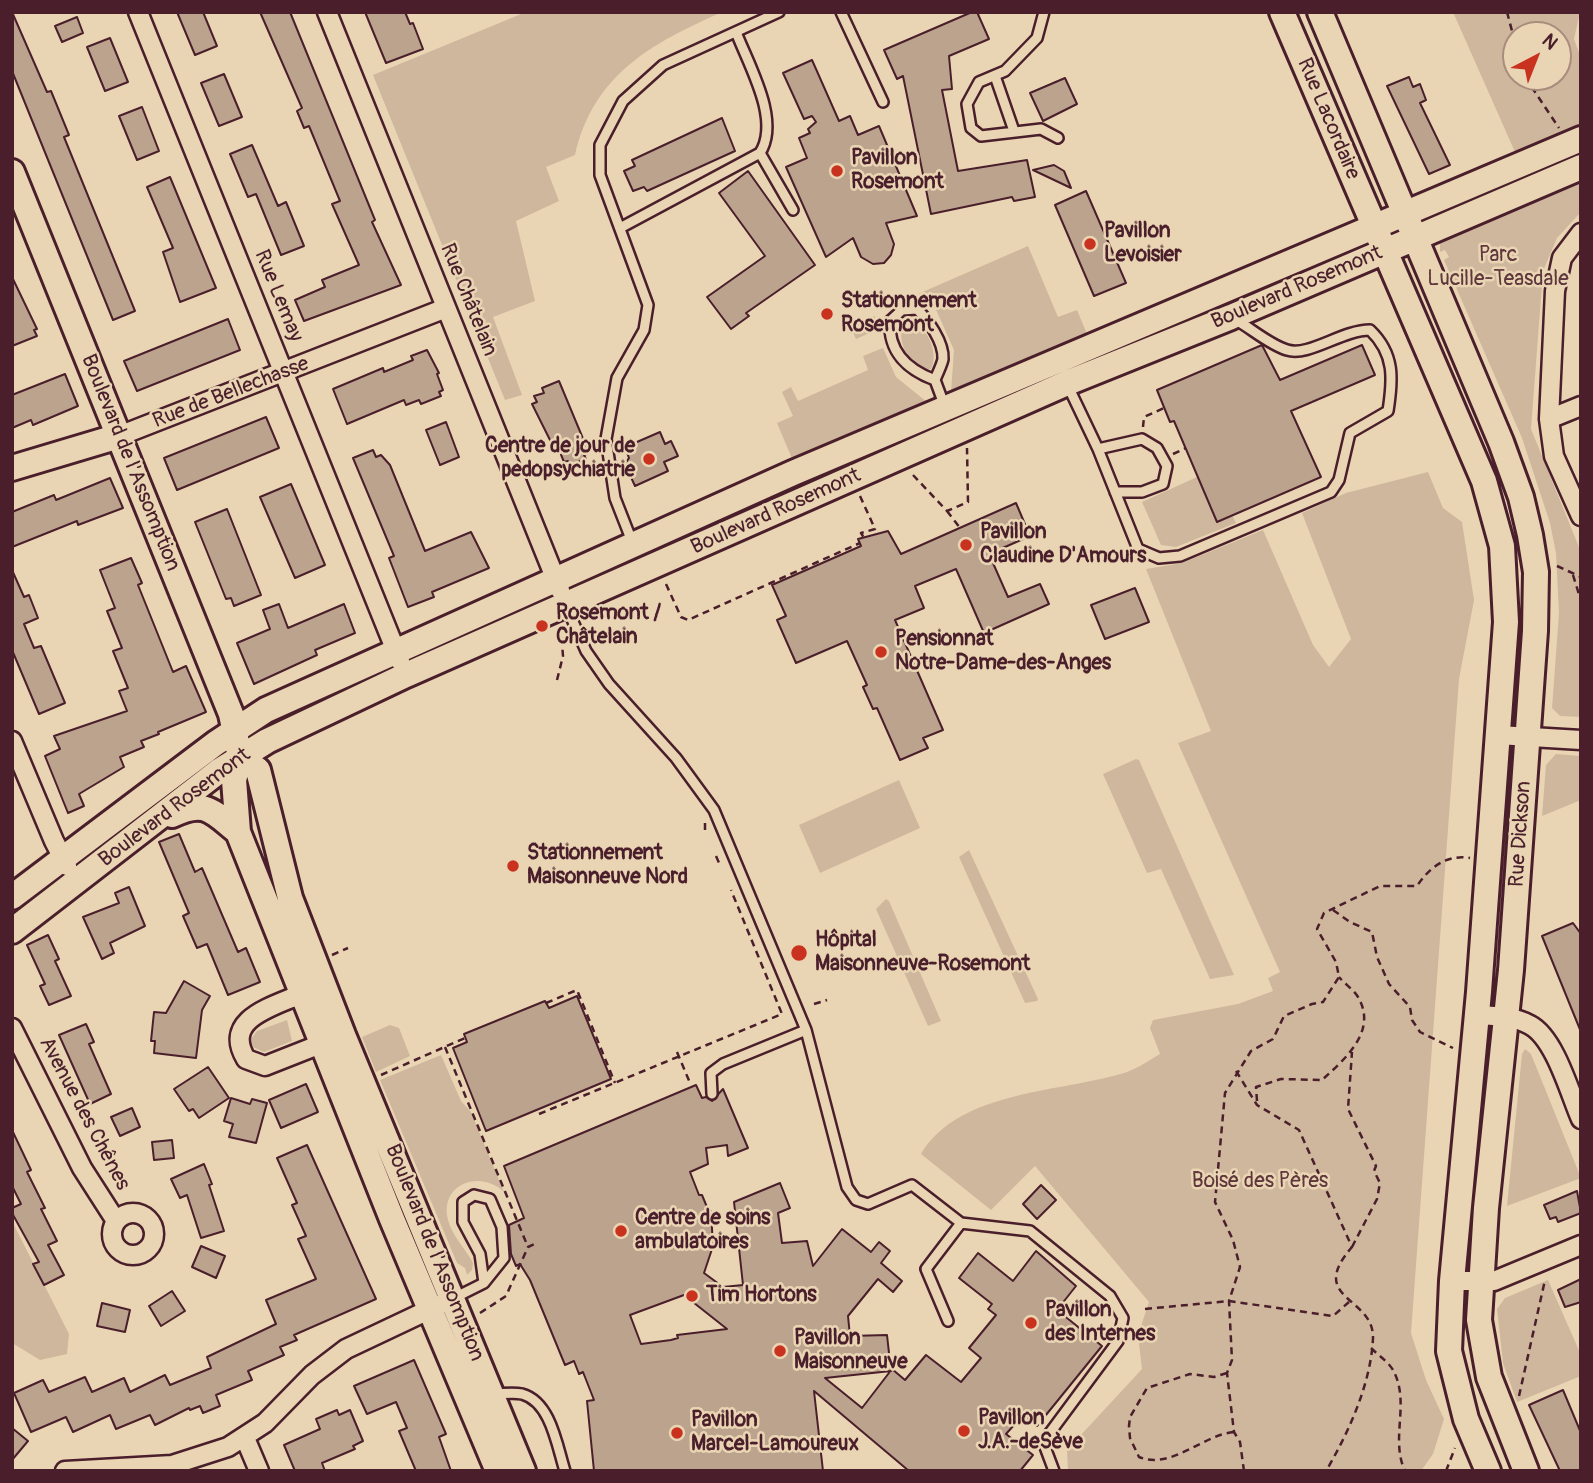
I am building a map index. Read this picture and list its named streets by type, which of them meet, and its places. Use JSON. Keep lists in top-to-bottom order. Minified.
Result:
{"streets":{"main road":["Rue Lacordaire","Boulevard Rosemont","Rue de Bellechasse","Boulevard de l'Assomption","Rue Dickson"],"street":["Rue Lemay","Rue Châtelain","Avenue des Chênes"]},"crossings":[["Rue Lacordaire","Boulevard Rosemont"],["Rue Lacordaire","Rue Dickson"],["Boulevard Rosemont","Rue Lemay"],["Boulevard Rosemont","Rue Châtelain"],["Boulevard Rosemont","Boulevard de l'Assomption"],["Boulevard Rosemont","Rue Dickson"],["Rue Lemay","Rue de Bellechasse"],["Rue Châtelain","Rue de Bellechasse"],["Rue de Bellechasse","Boulevard de l'Assomption"]],"parks":["Parc Lucille-Teasdale","Boisé des Pères"],"places":["Pavillon Rosemont","Pavillon Levoisier","Stationnement Rosemont","Centre de jour de pedopsychiatrie","Pavillon Claudine D'Amours","Rosemont / Châtelain","Pensionnat Notre-Dame-des-Anges","Stationnement Maisonneuve Nord","Hôpital Maisonneuve-Rosemont","Centre de soins ambulatoires","Tim Hortons","Pavillon des Internes","Pavillon Maisonneuve","Pavillon J.A.-deSève","Pavillon Marcel-Lamoureux"],"north":"top right"}
